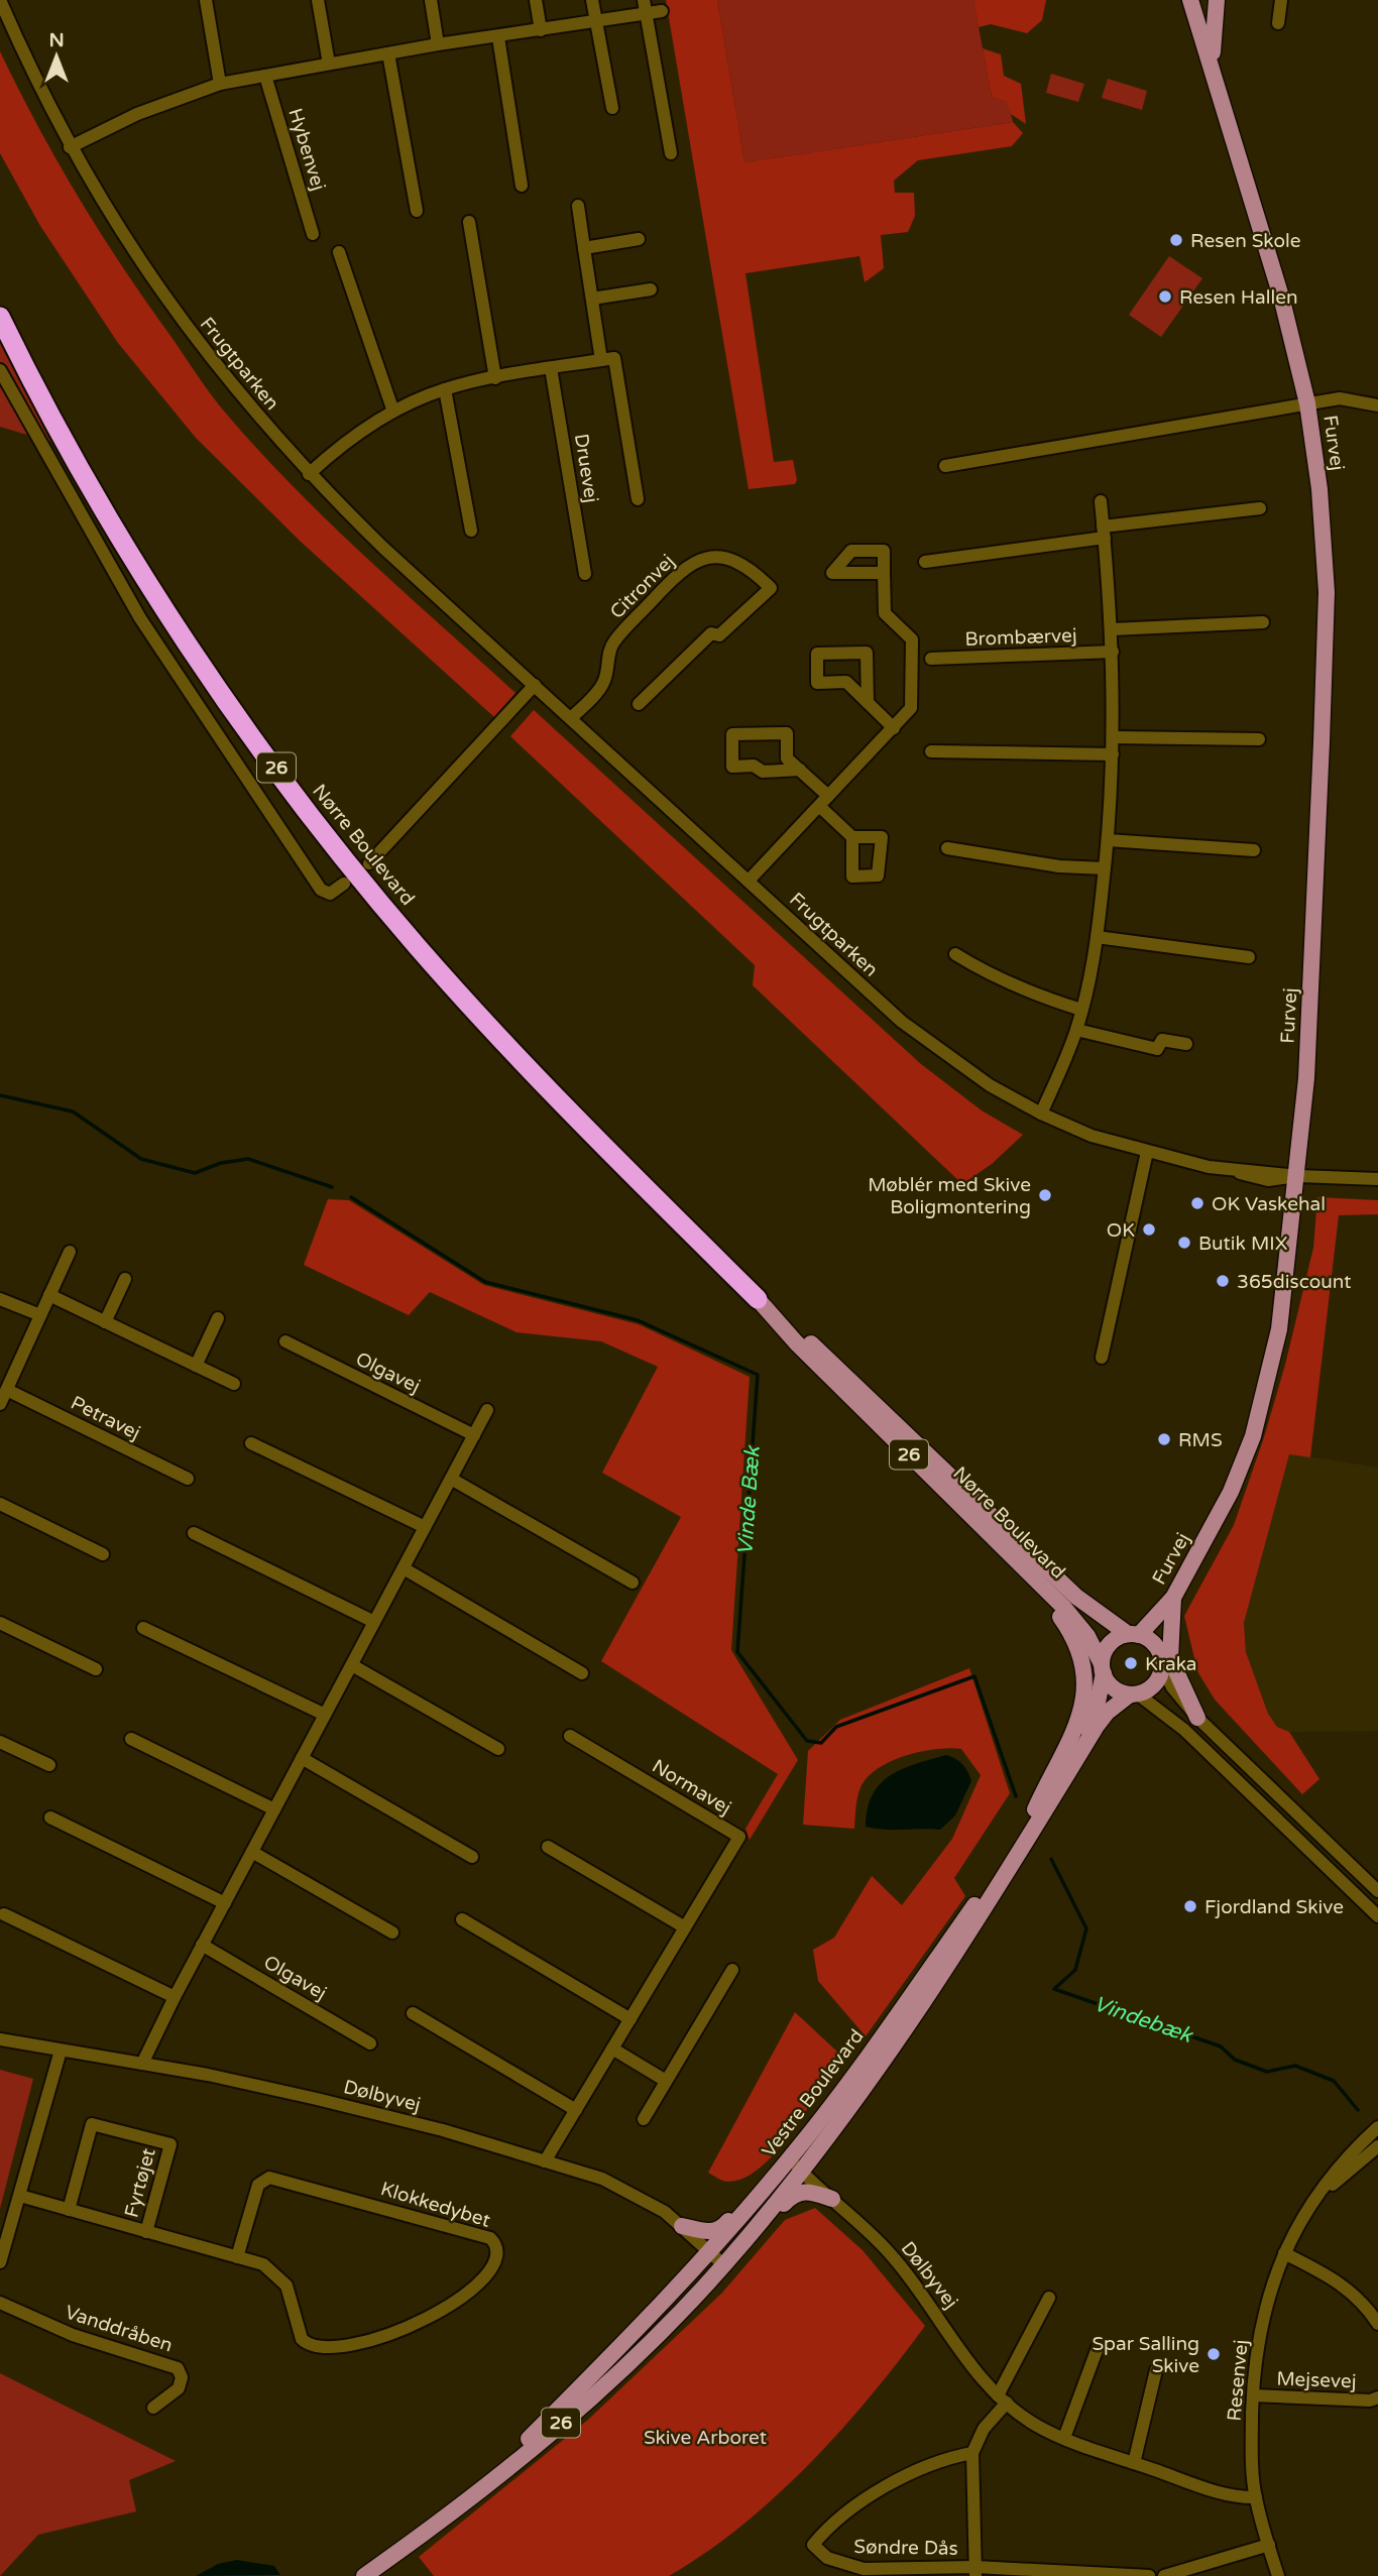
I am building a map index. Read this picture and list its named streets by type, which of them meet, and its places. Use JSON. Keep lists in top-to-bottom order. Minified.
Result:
{"streets":{"highway":["26","Nørre Boulevard"],"main road":["Furvej","Vestre Boulevard"],"street":["Hybenvej","Frugtparken","Druevej","Citronvej","Brombærvej","Olgavej","Petravej","Normavej","Dølbyvej","Fyrtøjet","Klokkedybet","Vanddråben","Mejsevej","Resenvej","Søndre Dås"]},"crossings":[["Frugtparken","Furvej"],["Frugtparken","Citronvej"],["Furvej","26"],["Furvej","Nørre Boulevard"],["Furvej","Vestre Boulevard"],["26","Nørre Boulevard"],["26","Vestre Boulevard"],["Nørre Boulevard","Vestre Boulevard"],["Normavej","Dølbyvej"],["Vestre Boulevard","Dølbyvej"],["Dølbyvej","Resenvej"],["Fyrtøjet","Klokkedybet"],["Mejsevej","Resenvej"]],"water":["Vinde Bæk","Vindebæk"],"parks":["Skive Arboret"],"places":["Resen Skole","Resen Hallen","Møblér med Skive Boligmontering","OK Vaskehal","OK","Butik MIX","365discount","RMS","Kraka","Fjordland Skive","Spar Salling Skive"],"north":"top"}
